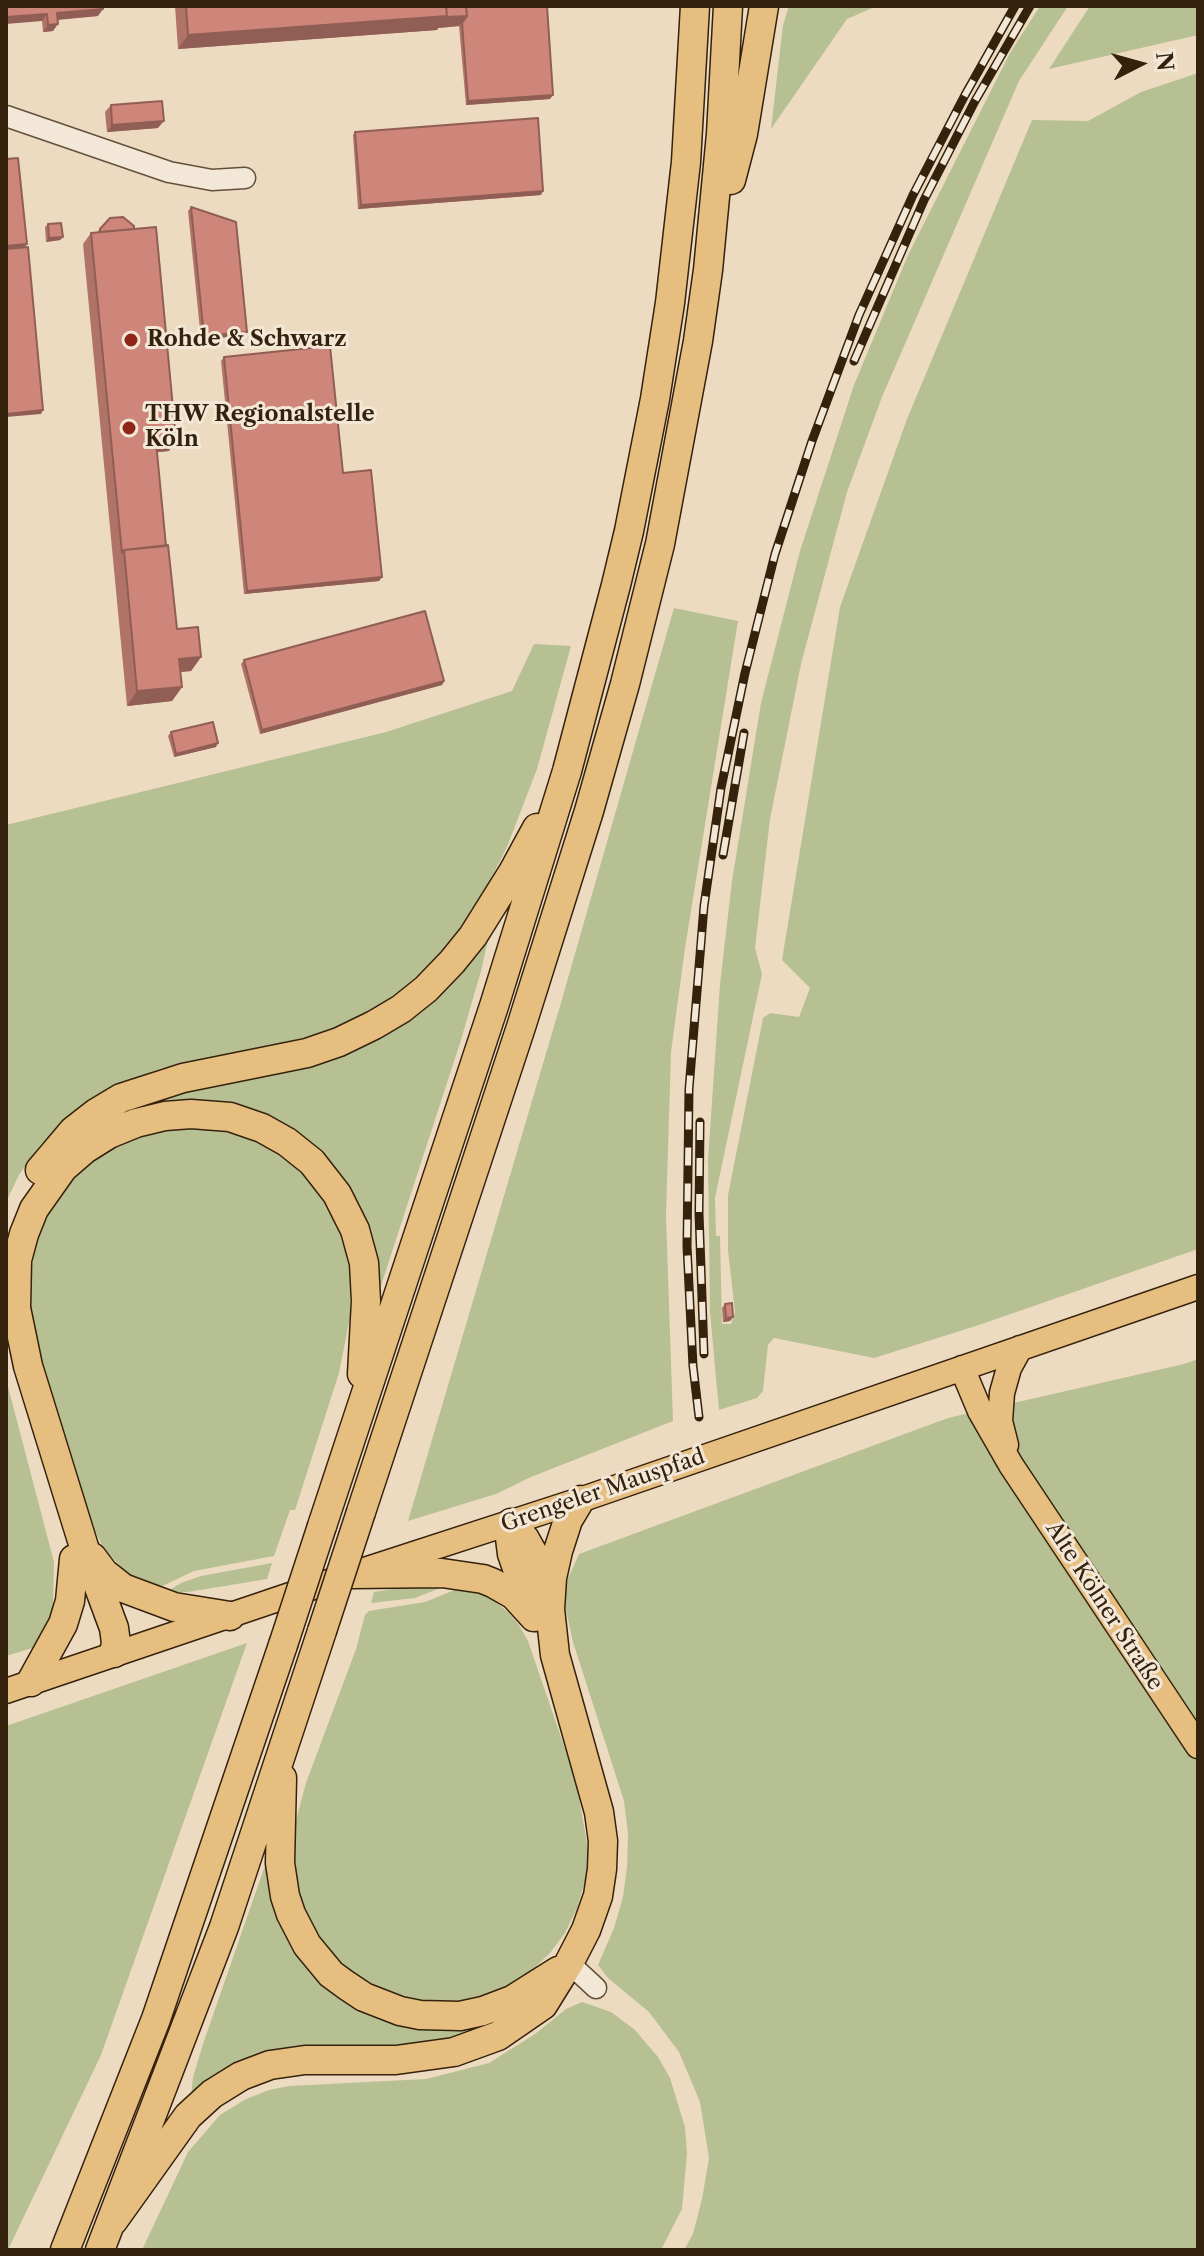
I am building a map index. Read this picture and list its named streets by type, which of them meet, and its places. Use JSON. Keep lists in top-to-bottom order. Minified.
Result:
{"streets":{"main road":["Grengeler Mauspfad","Alte Kölner Straße"]},"crossings":[["Grengeler Mauspfad","Alte Kölner Straße"]],"places":["Rohde & Schwarz","THW Regionalstelle Köln"],"north":"right"}
